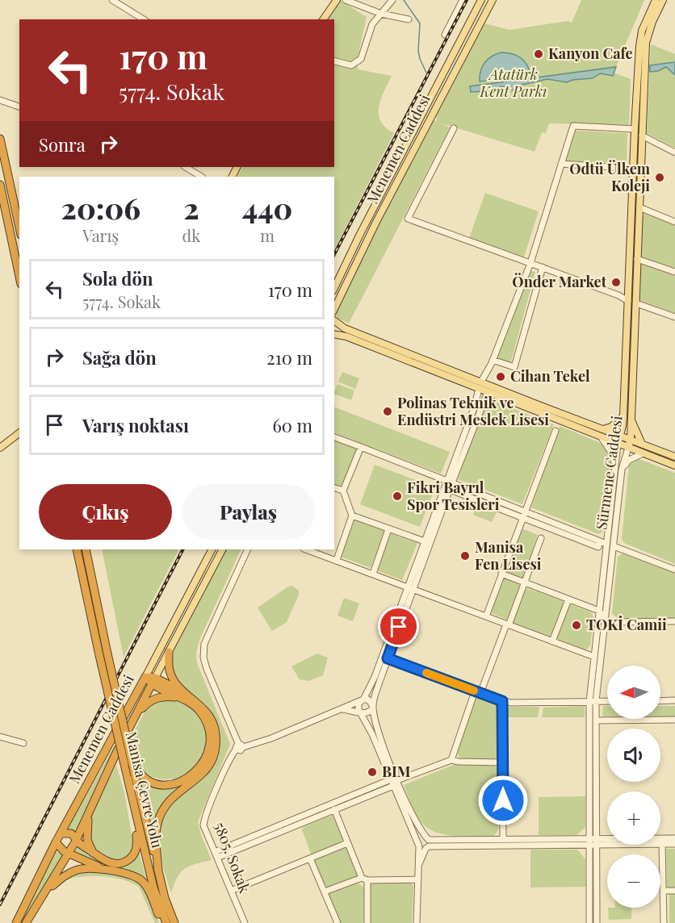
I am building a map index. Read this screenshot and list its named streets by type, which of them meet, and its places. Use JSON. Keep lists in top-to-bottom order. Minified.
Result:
{"streets":{"highway":["Menemen Caddesi","Manisa Çevre Yolu"],"main road":["Sürmene Caddesi"],"street":["5805. Sokak"]},"parks":["Atatürk Kent Parkı"],"places":["Kanyon Cafe","Odtü Ülkem Koleji","Önder Market","Cihan Tekel","Polinas Teknik ve Endüstri Meslek Lisesi","Fikri Bayrıl Spor Tesisleri","Manisa Fen Lisesi","TOKİ Camii","BIM"],"north":"left","page":{"turn":["170 m","5774. Sokak"],"then":"Sonra","eta":["20:06","Varış","2","dk","440","m"],"list":[{"name":"Sola dön","note":"5774. Sokak","value":"170 m"},{"name":"Sağa dön","value":"210 m"},{"name":"Varış noktası","value":"60 m"}],"buttons":["Çıkış","Paylaş"],"map_buttons":["+","−"]}}
